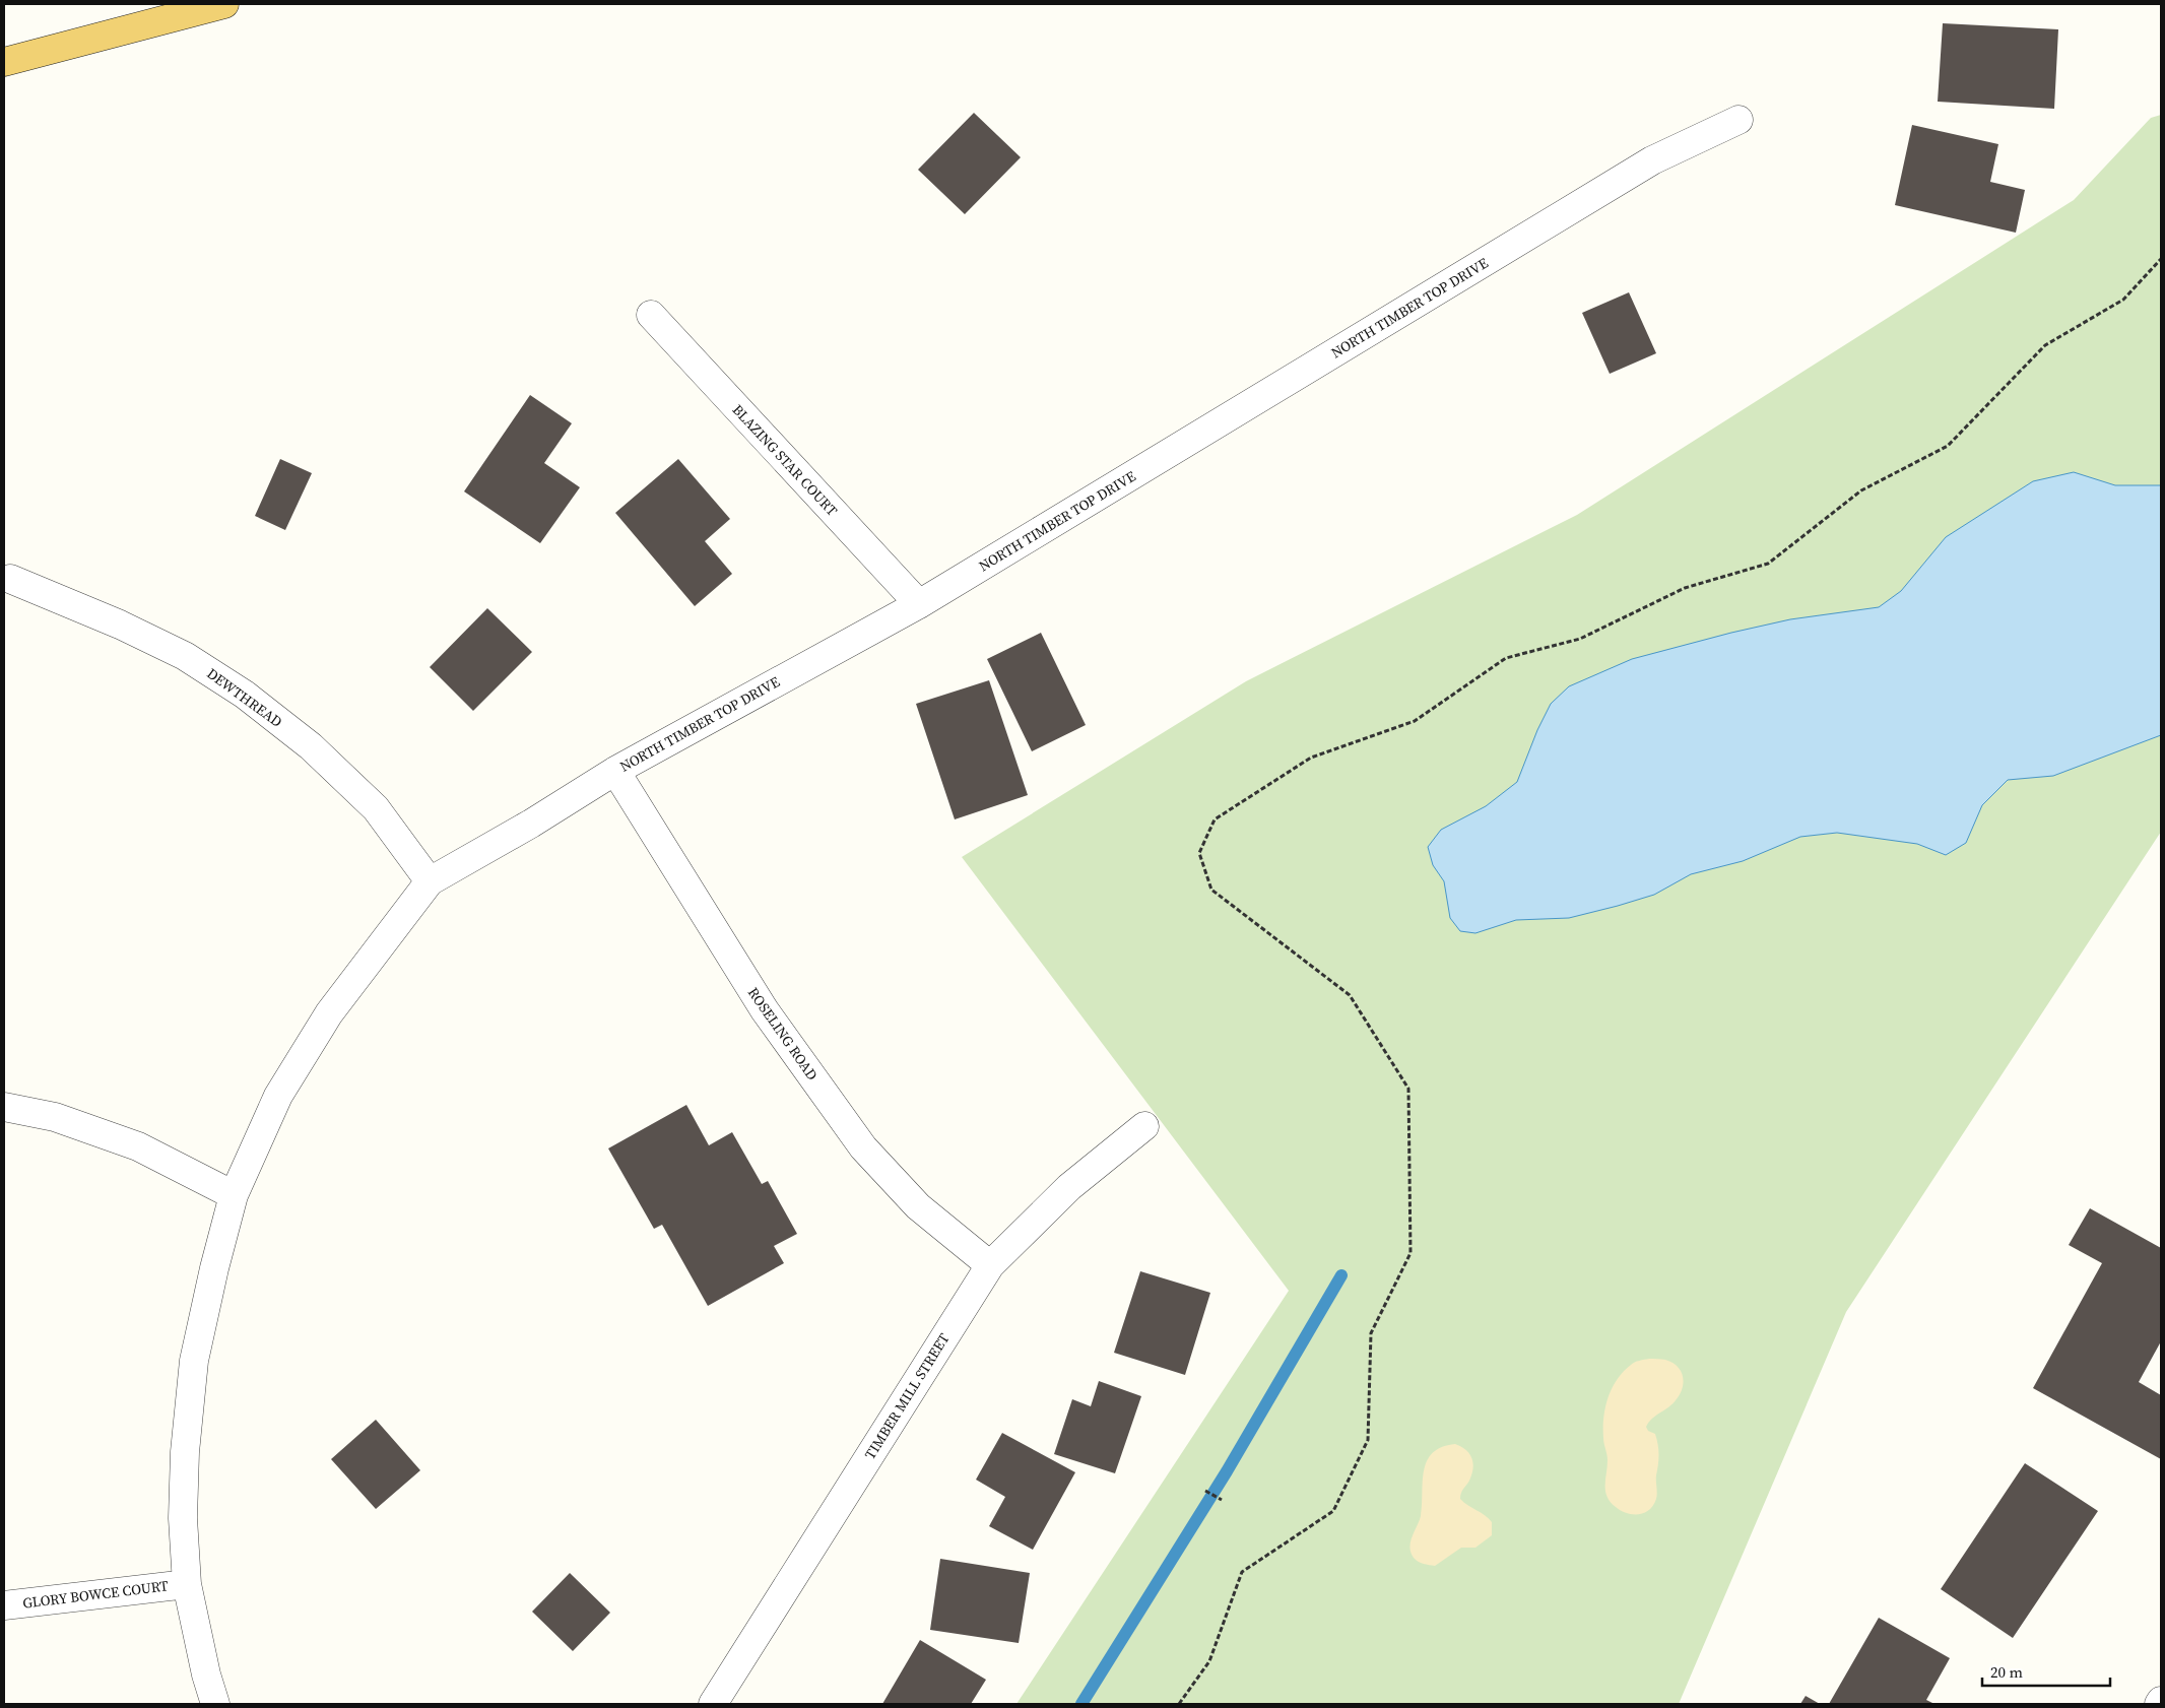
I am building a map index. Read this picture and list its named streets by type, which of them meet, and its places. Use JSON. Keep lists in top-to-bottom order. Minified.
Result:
{"streets":{"street":["NORTH TIMBER TOP DRIVE","BLAZING STAR COURT","DEWTHREAD","ROSELING ROAD","TIMBER MILL STREET","GLORY BOWCE COURT"]},"crossings":[["NORTH TIMBER TOP DRIVE","BLAZING STAR COURT"],["NORTH TIMBER TOP DRIVE","DEWTHREAD"],["NORTH TIMBER TOP DRIVE","ROSELING ROAD"],["NORTH TIMBER TOP DRIVE","GLORY BOWCE COURT"],["ROSELING ROAD","TIMBER MILL STREET"]],"scale_bar":"20 m"}
